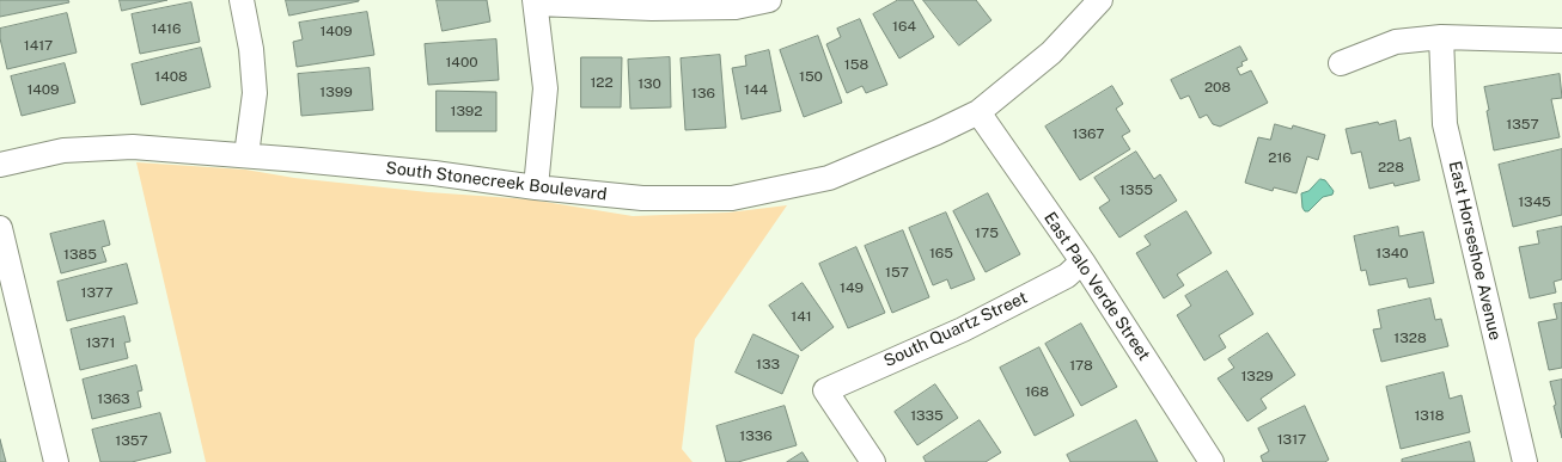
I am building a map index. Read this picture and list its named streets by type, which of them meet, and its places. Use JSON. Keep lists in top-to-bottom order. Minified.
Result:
{"streets":{"street":["South Stonecreek Boulevard","East Horseshoe Avenue","East Palo Verde Street","South Quartz Street"]},"crossings":[["South Stonecreek Boulevard","East Palo Verde Street"],["East Palo Verde Street","South Quartz Street"]],"house_numbers":["164","1416","1409","1417","1400","158","1408","150","122","130","208","1409","144","1399","136","1392","1357","1367","216","228","1355","1345","175","165","1340","1385","157","149","1377","141","1328","1371","133","178","1329","168","1363","1335","1318","1336","1317","1357"]}
